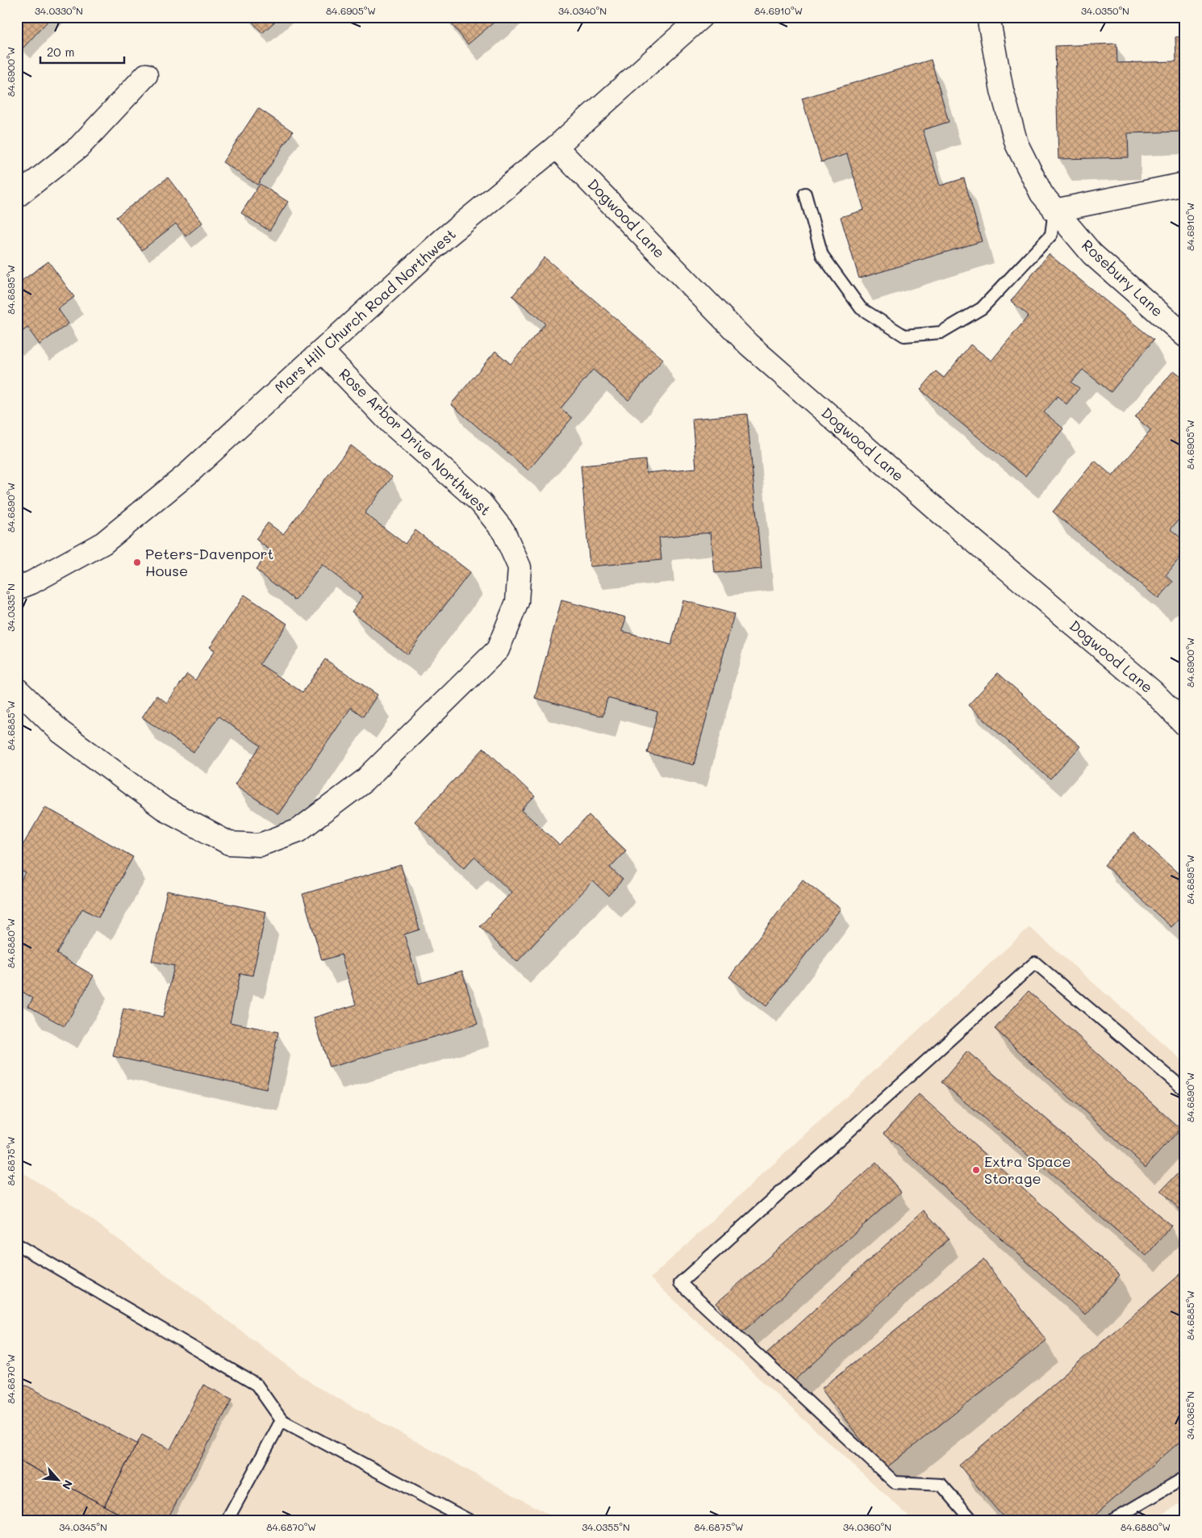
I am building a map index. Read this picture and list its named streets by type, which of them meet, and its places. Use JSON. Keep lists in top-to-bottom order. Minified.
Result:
{"streets":{"street":["Dogwood Lane","Rosebury Lane","Mars Hill Church Road Northwest","Rose Arbor Drive Northwest"]},"crossings":[["Dogwood Lane","Mars Hill Church Road Northwest"],["Mars Hill Church Road Northwest","Rose Arbor Drive Northwest"]],"places":["Peters-Davenport House","Extra Space Storage"],"scale_bar":"20 m","north":"bottom right","coordinates":["34.0330°N","84.6905°W","34.0340°N","84.6910°W","34.0350°N","84.6900°W","84.6895°W","84.6890°W","34.0335°N","84.6885°W","84.6880°W","84.6875°W","84.6870°W","34.0365°N","34.0345°N","34.0355°N","34.0360°N"]}
